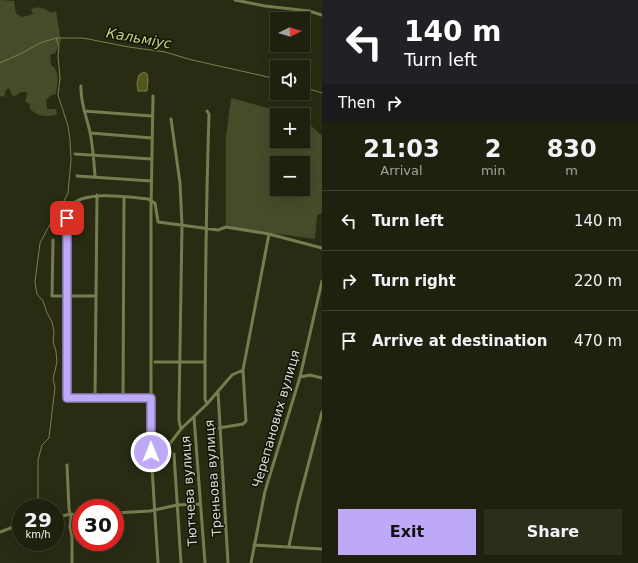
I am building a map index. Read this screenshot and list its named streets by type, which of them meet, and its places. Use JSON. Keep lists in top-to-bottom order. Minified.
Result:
{"streets":{"street":["Черепанових вулиця","Треньова вулиця","Тютчева вулиця"]},"water":["Кальміус"],"north":"right","page":{"turn":["140 m","Turn left"],"map_buttons":["+","−"],"then":"Then","eta":["21:03","Arrival","2","min","830","m"],"list":[{"name":"Turn left","value":"140 m"},{"name":"Turn right","value":"220 m"},{"name":"Arrive at destination","value":"470 m"}],"speed":"29 km/h","limit":"30","buttons":["Exit","Share"]}}
